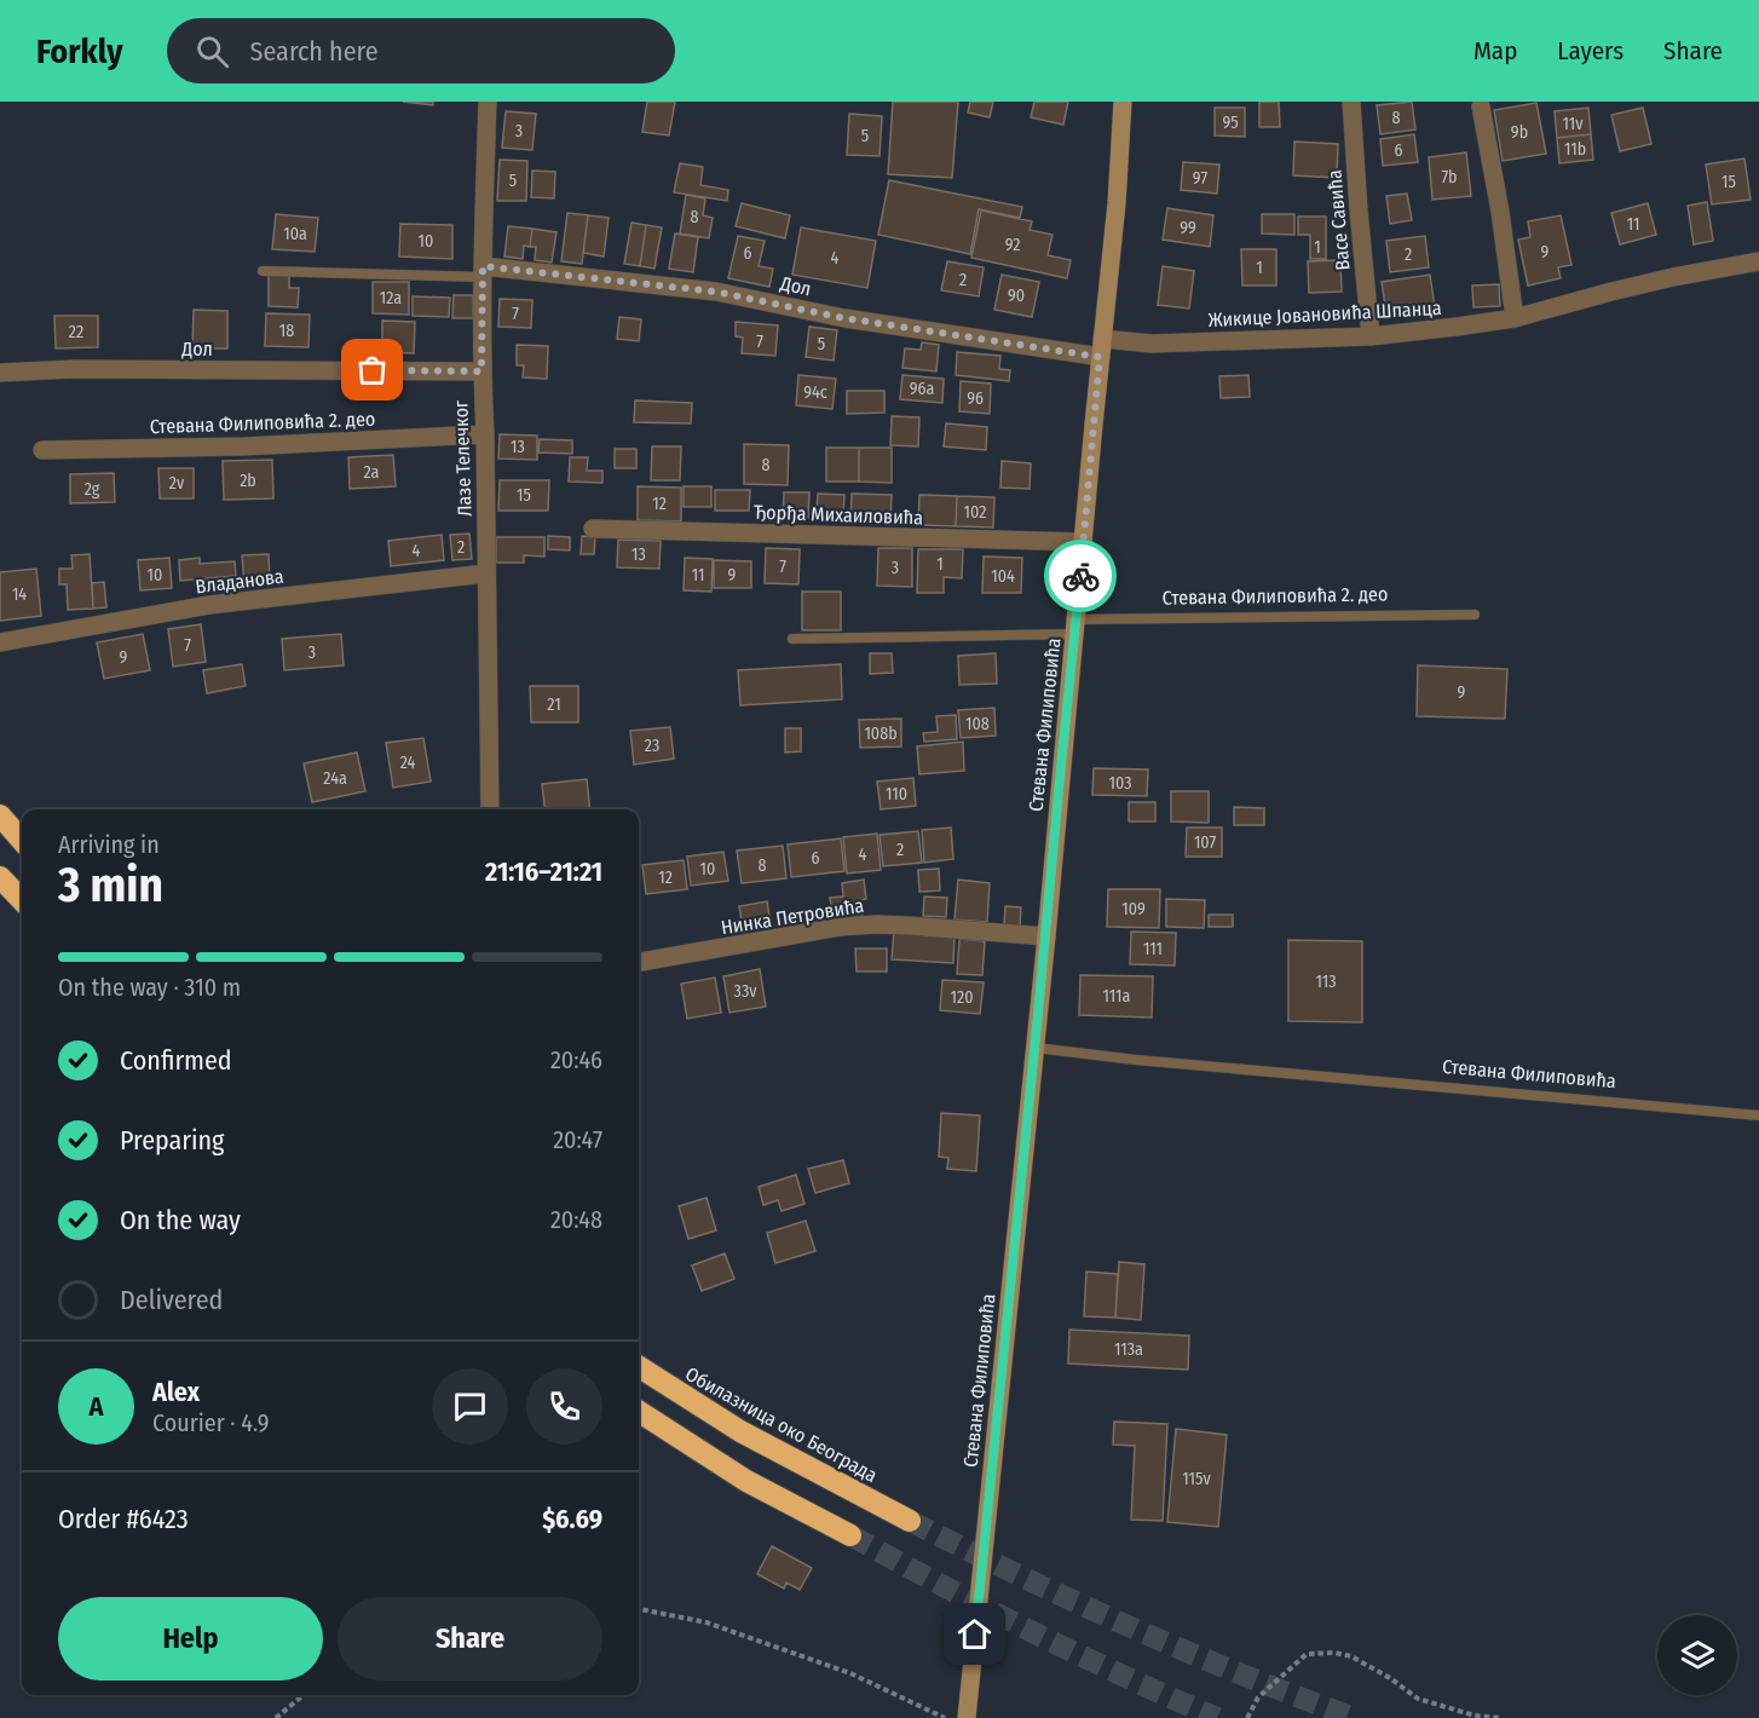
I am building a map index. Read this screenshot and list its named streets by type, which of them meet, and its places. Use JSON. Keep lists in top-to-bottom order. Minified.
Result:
{"streets":{"highway":["Обилазница око Београда"],"main road":["Стевана Филиповића"],"street":["Васе Савића","Дол","Жикице Јовановића Шпанца","Стевана Филиповића 2. део","Лазе Телечког","Ђорђа Михаиловића","Владанова","Нинка Петровића"]},"crossings":[["Васе Савића","Жикице Јовановића Шпанца"],["Дол","Жикице Јовановића Шпанца"],["Дол","Лазе Телечког"],["Дол","Стевана Филиповића"],["Жикице Јовановића Шпанца","Стевана Филиповића"],["Стевана Филиповића 2. део","Лазе Телечког"],["Стевана Филиповића 2. део","Стевана Филиповића"],["Лазе Телечког","Владанова"],["Ђорђа Михаиловића","Стевана Филиповића"],["Стевана Филиповића","Нинка Петровића"]],"house_numbers":["8","95","11v","3","9b","5","11b","6","7b","97","5","15","8","11","99","10a","10","92","1","9","6","2","4","1","2","90","12a","7","18","22","7","5","96a","94c","96","13","8","2a","2b","2v","2g","15","12","102","2","4","13","1","7","3","10","11","9","104","14","7","3","9","9","21","108","108b","23","24","24a","103","110","107","2","4","6","8","10","12","109","111","113","33v","111a","120","113a","115v"],"page":{"header":"Forkly","search":"Search here","nav":["Map","Layers","Share"],"heading":["3 min","Arriving in","21:16–21:21"],"panel":["Alex","Courier · 4.9","Order #6423","$6.69"],"bar":"On the way · 310 m","list":[["Confirmed","20:46"],["Preparing","20:47"],["On the way","20:48"],"Delivered"],"round":"A","buttons":["Help","Share"]}}
